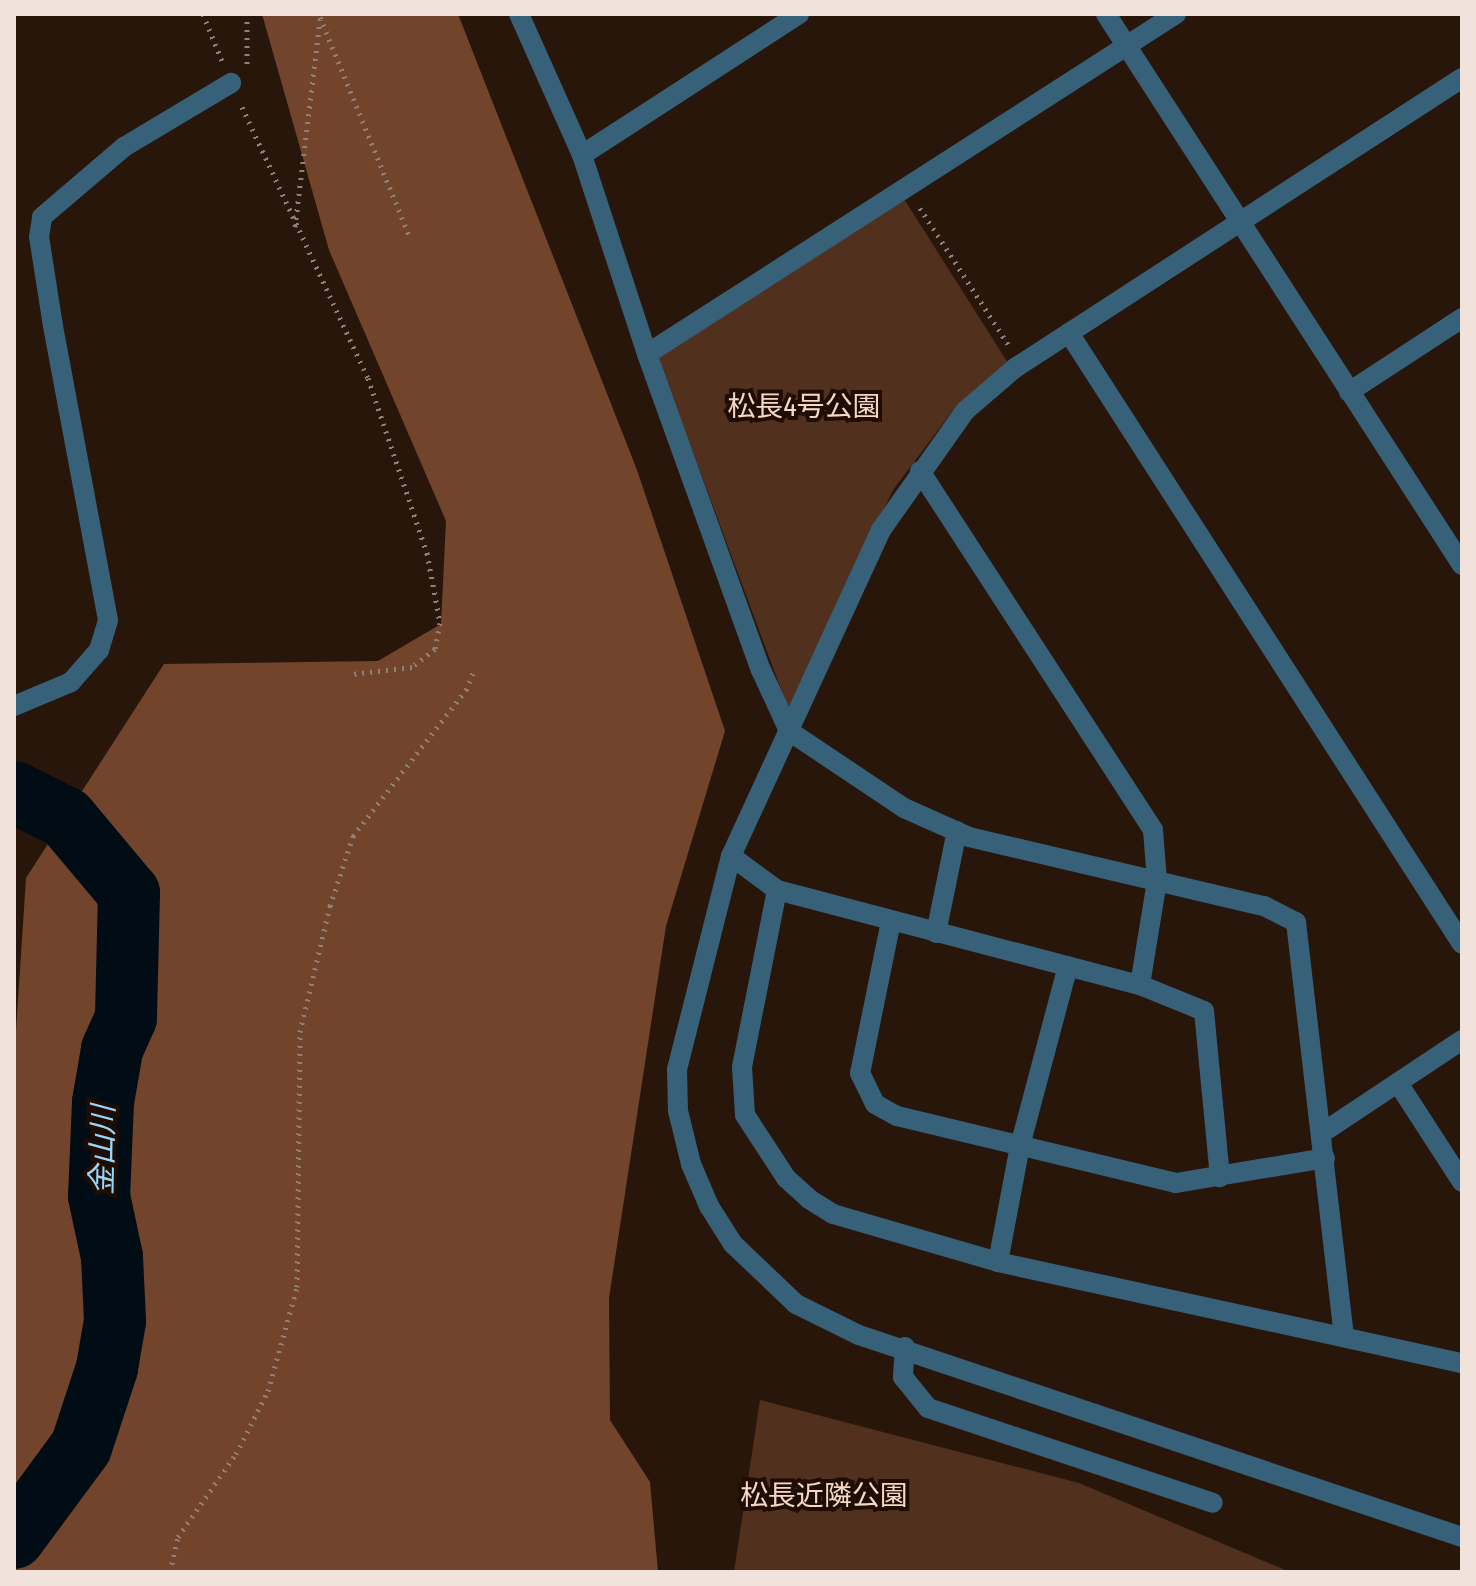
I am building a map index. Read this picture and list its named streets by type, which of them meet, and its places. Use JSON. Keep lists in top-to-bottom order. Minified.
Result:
{"water":["金山川"],"parks":["松長4号公園","松長近隣公園"]}
